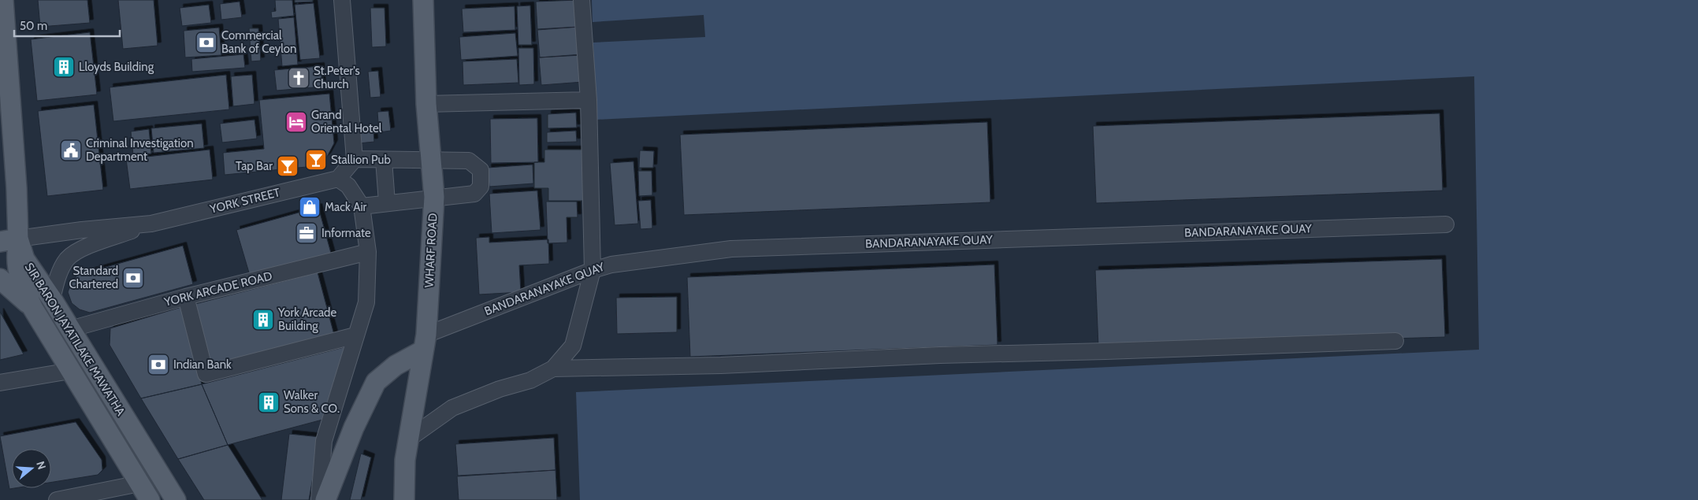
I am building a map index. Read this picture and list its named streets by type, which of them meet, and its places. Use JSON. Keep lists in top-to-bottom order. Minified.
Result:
{"streets":{"main road":["WHARF ROAD","SIR BARON JAYATILAKE MAWATHA"],"street":["YORK STREET","BANDARANAYAKE QUAY","YORK ARCADE ROAD"]},"crossings":[["YORK STREET","SIR BARON JAYATILAKE MAWATHA"],["BANDARANAYAKE QUAY","WHARF ROAD"],["YORK ARCADE ROAD","SIR BARON JAYATILAKE MAWATHA"]],"places":{"bank":["Commercial Bank of Ceylon","Standard Chartered","Indian Bank"],"building":["Lloyds Building","York Arcade Building","Walker Sons & CO."],"church":["St.Peter's Church"],"hotel":["Grand Oriental Hotel"],"public building":["Criminal Investigation Department"],"bar":["Stallion Pub","Tap Bar"],"shop":["Mack Air"],"office":["Informate"]},"scale_bar":"50 m","north":"right"}
